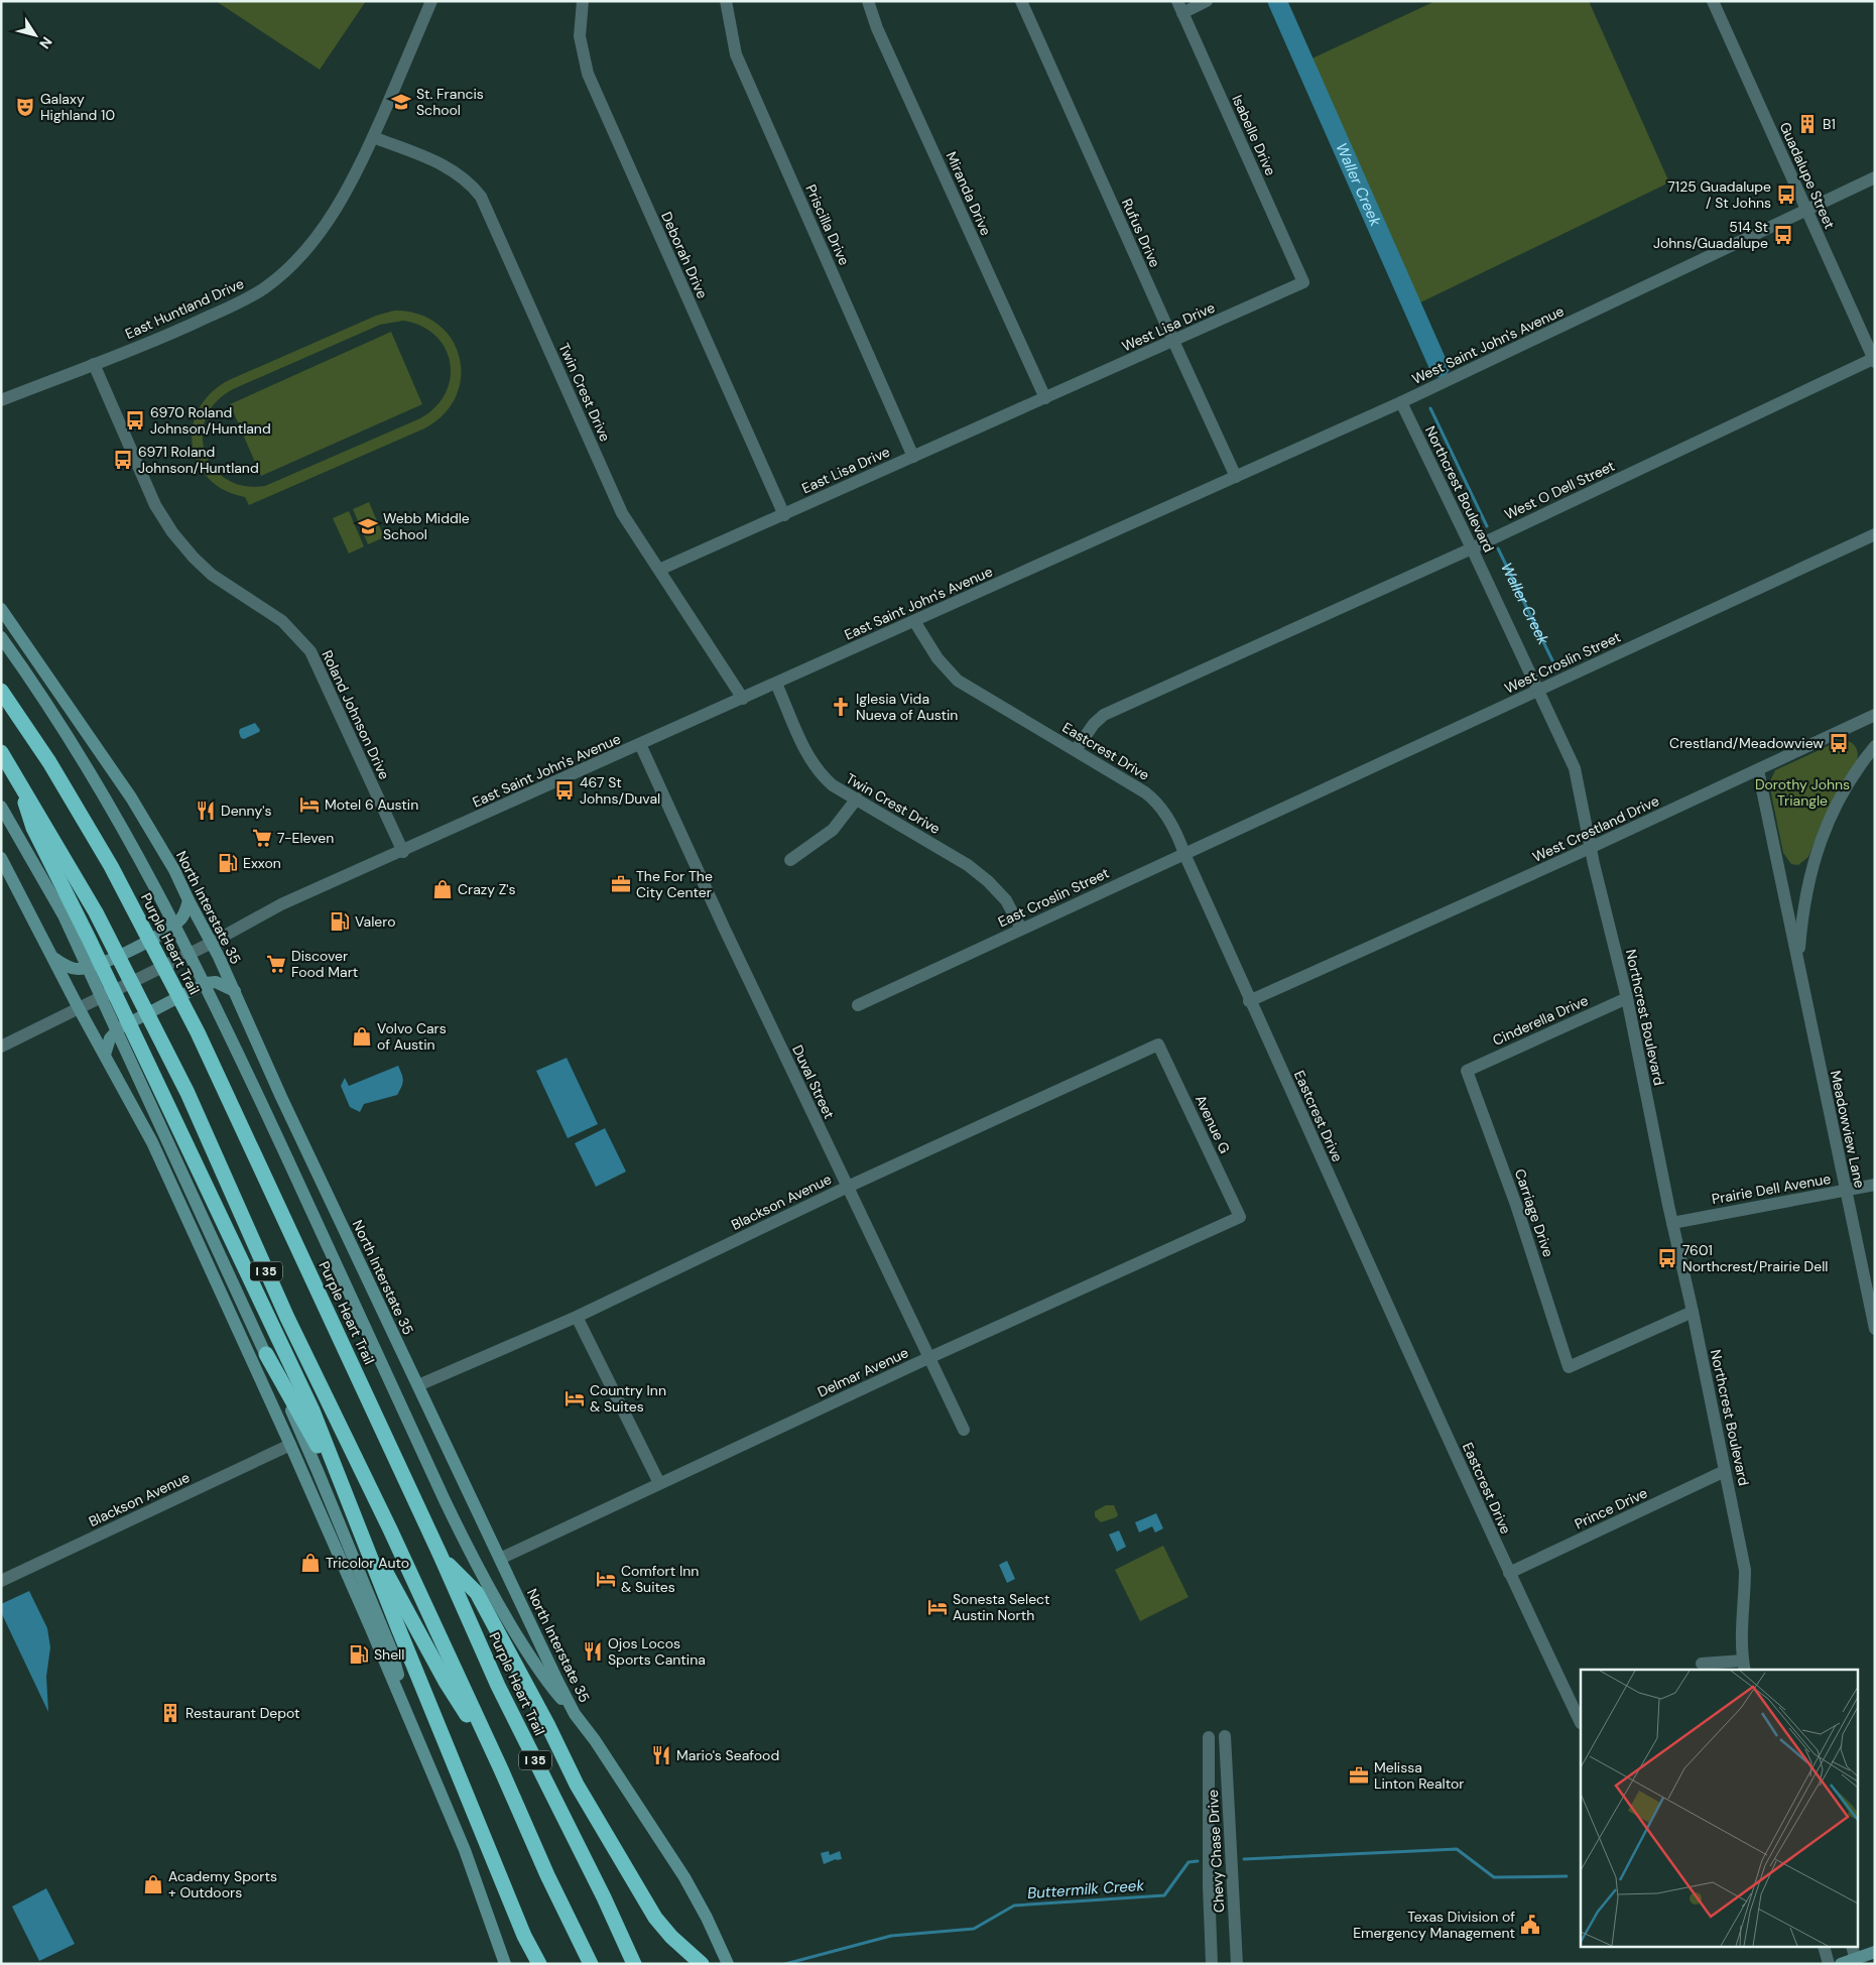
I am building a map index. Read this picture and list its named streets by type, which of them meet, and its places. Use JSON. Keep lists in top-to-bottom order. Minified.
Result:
{"streets":{"highway":["Purple Heart Trail","I 35"],"main road":["North Interstate 35"],"street":["Isabelle Drive","Guadalupe Street","Miranda Drive","Priscilla Drive","Rufus Drive","Deborah Drive","East Huntland Drive","West Lisa Drive","West Saint John's Avenue","Twin Crest Drive","East Lisa Drive","Northcrest Boulevard","West O Dell Street","East Saint John's Avenue","West Croslin Street","Roland Johnson Drive","Eastcrest Drive","West Crestland Drive","East Croslin Street","Cinderella Drive","Duval Street","Avenue G","Meadowview Lane","Prairie Dell Avenue","Blackson Avenue","Carriage Drive","Delmar Avenue","Prince Drive","Chevy Chase Drive"]},"crossings":[["Isabelle Drive","West Lisa Drive"],["Guadalupe Street","West Saint John's Avenue"],["Guadalupe Street","West O Dell Street"],["Miranda Drive","West Lisa Drive"],["Miranda Drive","East Lisa Drive"],["Priscilla Drive","East Lisa Drive"],["Rufus Drive","West Lisa Drive"],["Rufus Drive","West Saint John's Avenue"],["Deborah Drive","East Lisa Drive"],["East Huntland Drive","Twin Crest Drive"],["East Huntland Drive","Roland Johnson Drive"],["West Lisa Drive","East Lisa Drive"],["West Saint John's Avenue","Northcrest Boulevard"],["West Saint John's Avenue","East Saint John's Avenue"],["Twin Crest Drive","East Lisa Drive"],["Twin Crest Drive","East Saint John's Avenue"],["Twin Crest Drive","East Croslin Street"],["Northcrest Boulevard","West O Dell Street"],["Northcrest Boulevard","West Croslin Street"],["Northcrest Boulevard","West Crestland Drive"],["Northcrest Boulevard","Cinderella Drive"],["Northcrest Boulevard","Prairie Dell Avenue"],["Northcrest Boulevard","Carriage Drive"],["Northcrest Boulevard","Prince Drive"],["West O Dell Street","Eastcrest Drive"],["East Saint John's Avenue","Roland Johnson Drive"],["East Saint John's Avenue","Eastcrest Drive"],["East Saint John's Avenue","North Interstate 35"],["East Saint John's Avenue","Duval Street"],["West Croslin Street","East Croslin Street"],["Eastcrest Drive","West Crestland Drive"],["Eastcrest Drive","East Croslin Street"],["Eastcrest Drive","Prince Drive"],["West Crestland Drive","Meadowview Lane"],["North Interstate 35","Blackson Avenue"],["North Interstate 35","Delmar Avenue"],["Cinderella Drive","Carriage Drive"],["Duval Street","Blackson Avenue"],["Duval Street","Delmar Avenue"],["Avenue G","Blackson Avenue"],["Avenue G","Delmar Avenue"],["Meadowview Lane","Prairie Dell Avenue"]],"water":["Waller Creek","Buttermilk Creek"],"parks":["Dorothy Johns Triangle"],"places":{"school or university":["St. Francis School","Webb Middle School"],"theatre":["Galaxy Highland 10"],"building":["B1","Restaurant Depot"],"bus stop":["7125 Guadalupe / St Johns","514 St Johns/Guadalupe","6970 Roland Johnson/Huntland","6971 Roland Johnson/Huntland","Crestland/Meadowview","467 St Johns/Duval","7601 Northcrest/Prairie Dell"],"church":["Iglesia Vida Nueva of Austin"],"hotel":["Motel 6 Austin","Country Inn & Suites","Comfort Inn & Suites","Sonesta Select Austin North"],"restaurant":["Denny's","Ojos Locos Sports Cantina","Mario's Seafood"],"supermarket":["7-Eleven","Discover Food Mart"],"fuel station":["Exxon","Valero","Shell"],"office":["The For The City Center","Melissa Linton Realtor"],"shop":["Crazy Z's","Volvo Cars of Austin","Tricolor Auto","Academy Sports + Outdoors"],"public building":["Texas Division of Emergency Management"]},"north":"bottom right"}
